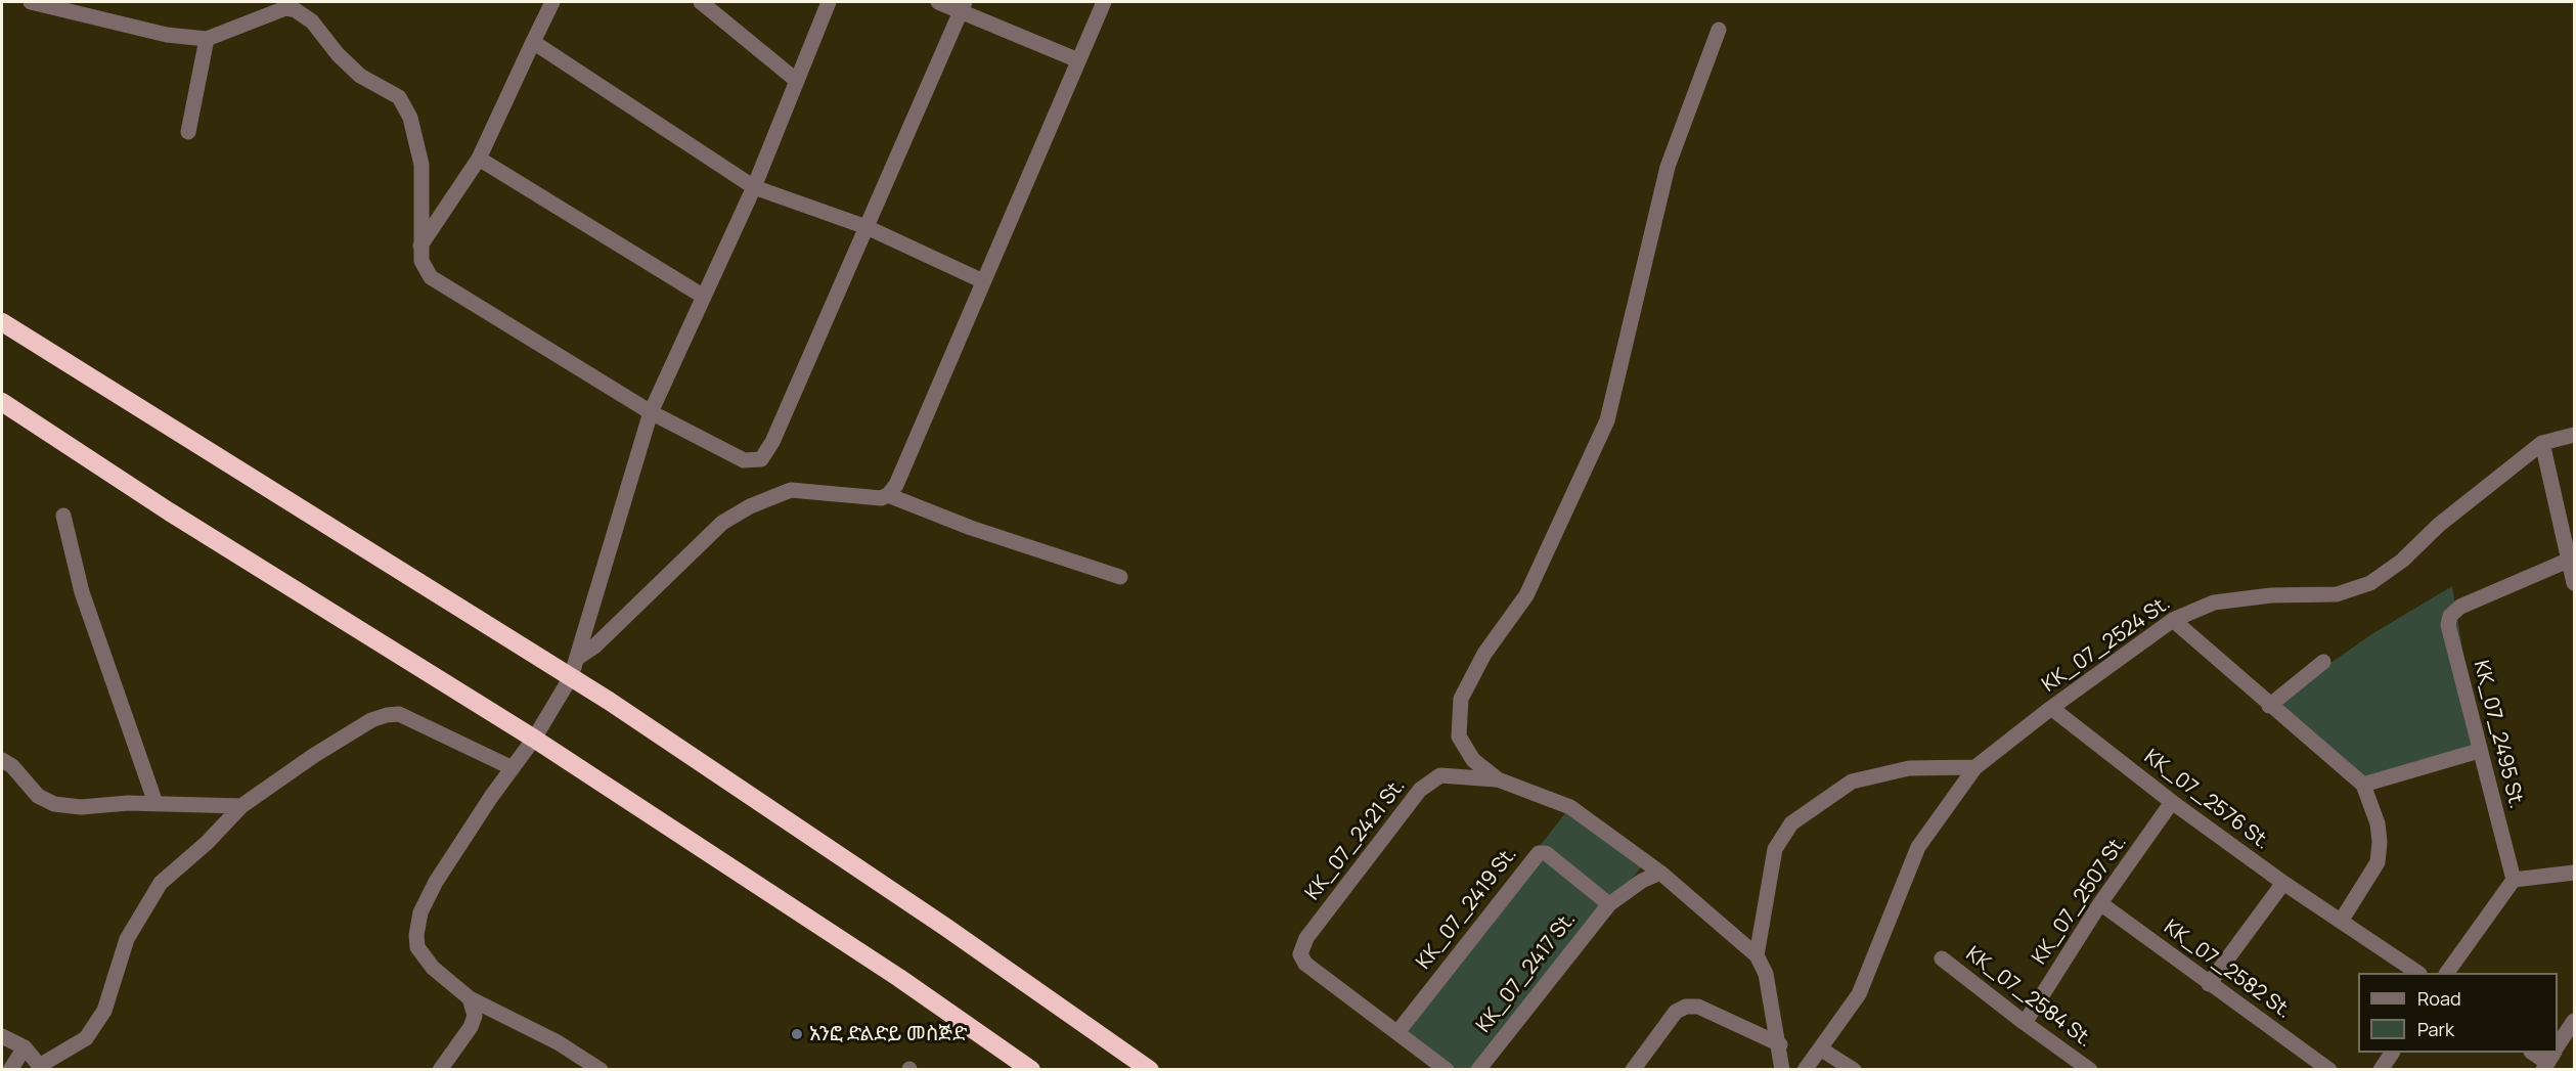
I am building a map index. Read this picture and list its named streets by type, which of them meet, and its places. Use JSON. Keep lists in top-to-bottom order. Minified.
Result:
{"streets":{"street":["KK_07_2524 St.","KK_07_2495 St.","KK_07_2576 St.","KK_07_2421 St.","KK_07_2507 St.","KK_07_2419 St.","KK_07_2582 St.","KK_07_2417 St.","KK_07_2584 St."]},"crossings":[["KK_07_2524 St.","KK_07_2576 St."],["KK_07_2576 St.","KK_07_2507 St."],["KK_07_2421 St.","KK_07_2419 St."],["KK_07_2507 St.","KK_07_2582 St."],["KK_07_2507 St.","KK_07_2584 St."],["KK_07_2419 St.","KK_07_2417 St."]],"places":["አንፎ ድልድይ መስጅድ"],"legend":["Road","Park"]}
